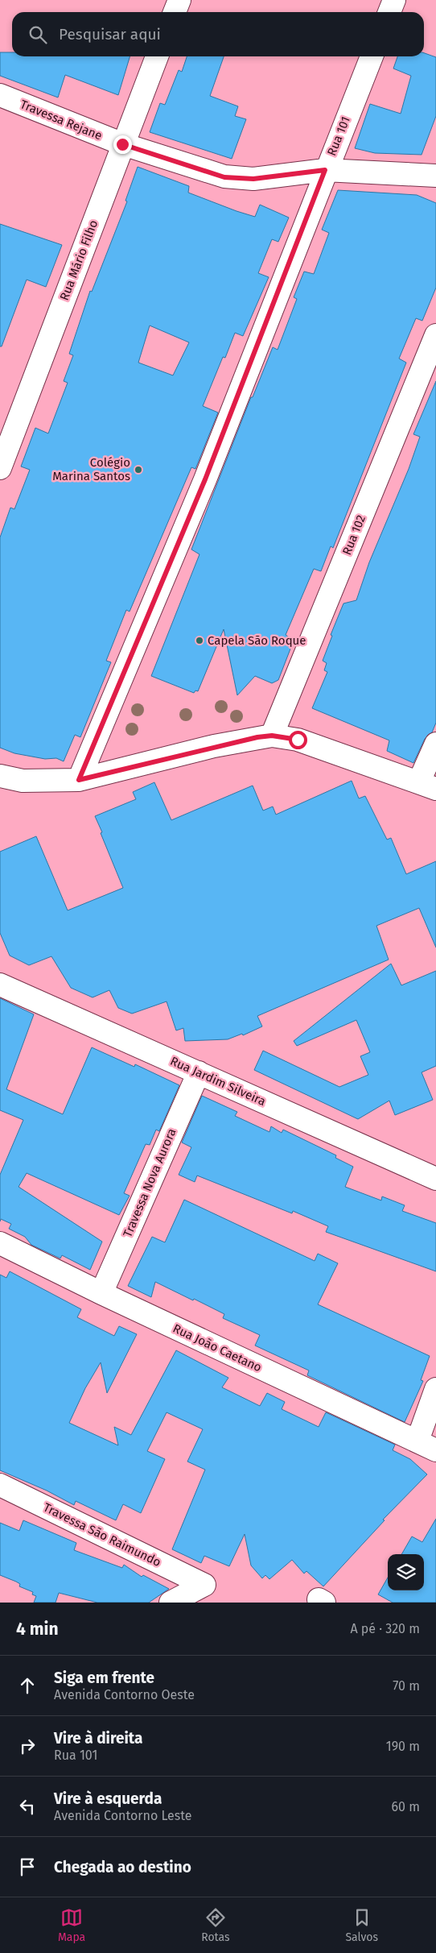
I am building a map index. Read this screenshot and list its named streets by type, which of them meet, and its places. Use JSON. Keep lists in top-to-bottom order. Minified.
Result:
{"streets":{"street":["Travessa Rejane","Rua 101","Rua Mário Filho","Rua 102","Rua Jardim Silveira","Travessa Nova Aurora","Rua João Caetano","Travessa São Raimundo"]},"crossings":[["Travessa Rejane","Rua 101"],["Travessa Rejane","Rua Mário Filho"],["Rua Jardim Silveira","Travessa Nova Aurora"],["Travessa Nova Aurora","Rua João Caetano"]],"places":["Colégio Marina Santos","Capela São Roque"],"page":{"search":"Pesquisar aqui","heading":["4 min","A pé · 320 m"],"list":[["Siga em frente","Avenida Contorno Oeste","70 m"],["Vire à direita","Rua 101","190 m"],["Vire à esquerda","Avenida Contorno Leste","60 m"],"Chegada ao destino"],"nav":["Mapa","Rotas","Salvos"]}}
